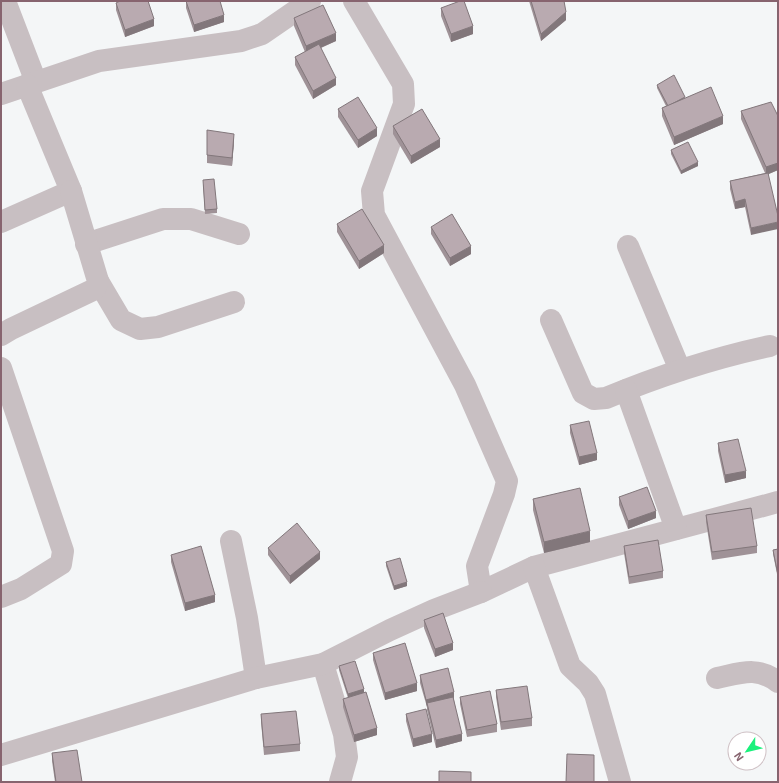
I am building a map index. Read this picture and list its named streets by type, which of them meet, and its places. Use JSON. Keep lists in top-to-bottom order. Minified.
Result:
{"north":"bottom left"}
